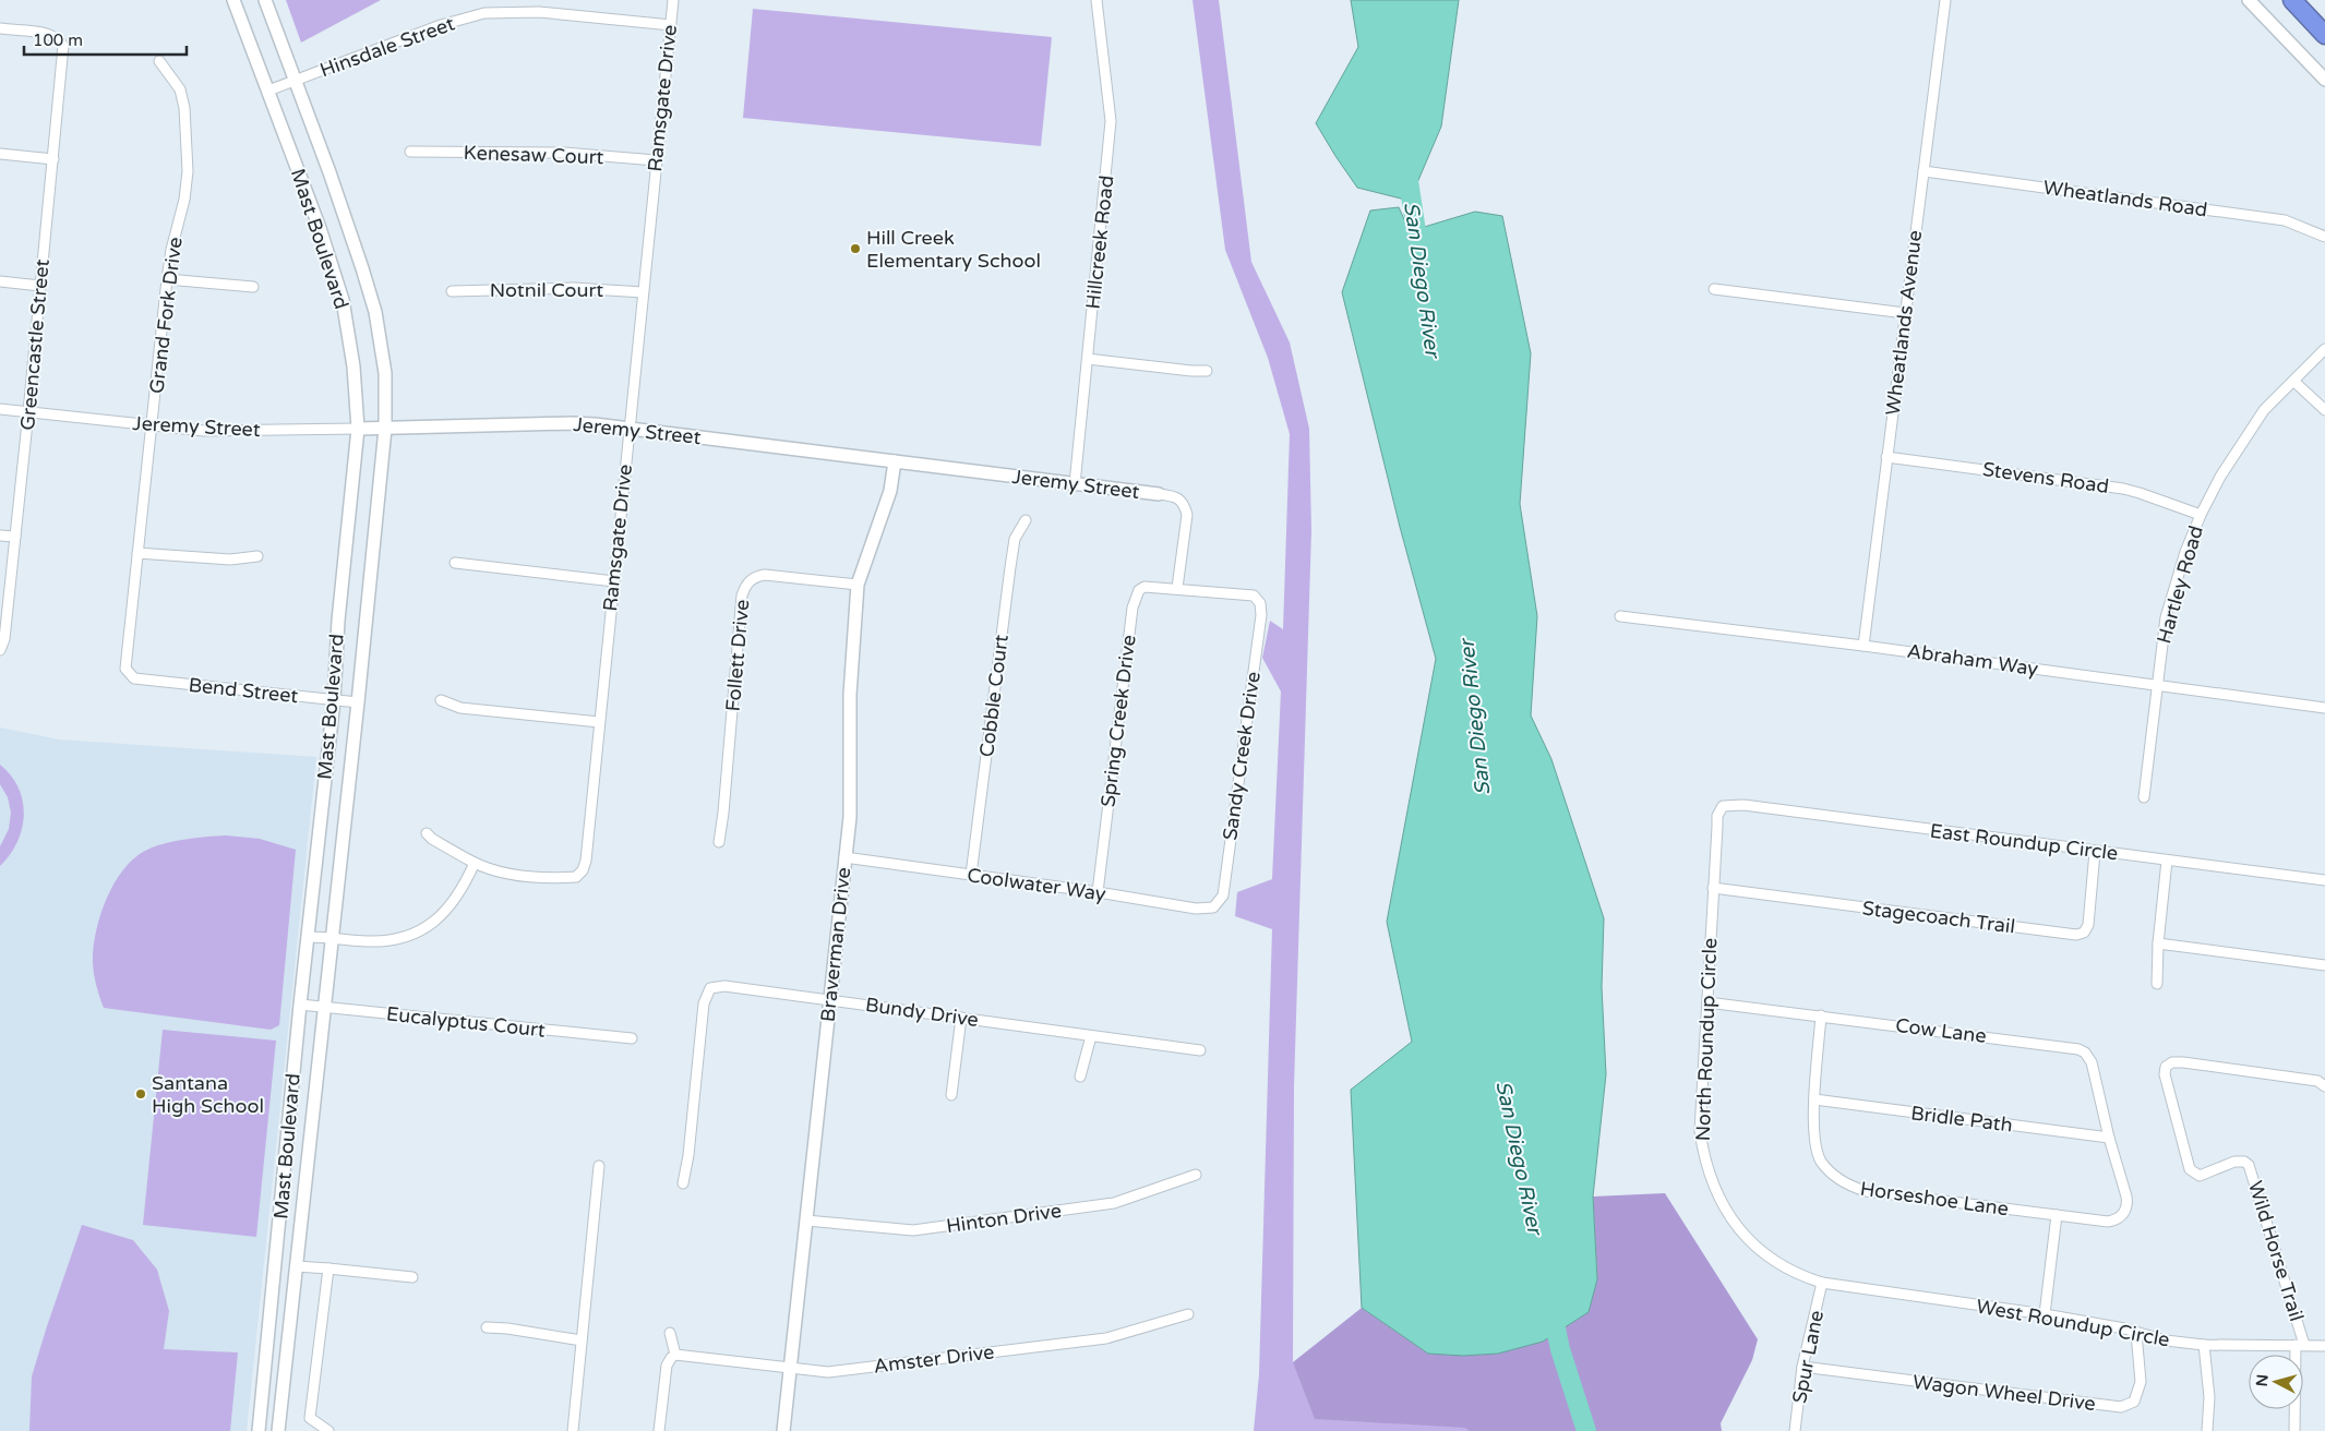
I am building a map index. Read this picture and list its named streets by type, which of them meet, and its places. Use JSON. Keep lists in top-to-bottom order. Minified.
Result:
{"streets":{"street":["Hinsdale Street","Ramsgate Drive","Kenesaw Court","Wheatlands Road","Mast Boulevard","Hillcreek Road","Notnil Court","Grand Fork Drive","Wheatlands Avenue","Greencastle Street","Jeremy Street","Stevens Road","Hartley Road","Follett Drive","Abraham Way","Bend Street","Cobble Court","Spring Creek Drive","Sandy Creek Drive","East Roundup Circle","Coolwater Way","Stagecoach Trail","Braverman Drive","Bundy Drive","Eucalyptus Court","Cow Lane","North Roundup Circle","Bridle Path","Horseshoe Lane","Hinton Drive","Wild Horse Trail","West Roundup Circle","Spur Lane","Amster Drive","Wagon Wheel Drive"]},"crossings":[["Hinsdale Street","Ramsgate Drive"],["Hinsdale Street","Mast Boulevard"],["Ramsgate Drive","Kenesaw Court"],["Ramsgate Drive","Notnil Court"],["Ramsgate Drive","Jeremy Street"],["Wheatlands Road","Wheatlands Avenue"],["Mast Boulevard","Jeremy Street"],["Mast Boulevard","Bend Street"],["Mast Boulevard","Eucalyptus Court"],["Hillcreek Road","Jeremy Street"],["Grand Fork Drive","Jeremy Street"],["Grand Fork Drive","Bend Street"],["Wheatlands Avenue","Stevens Road"],["Wheatlands Avenue","Abraham Way"],["Greencastle Street","Jeremy Street"],["Jeremy Street","Spring Creek Drive"],["Jeremy Street","Sandy Creek Drive"],["Jeremy Street","Braverman Drive"],["Stevens Road","Hartley Road"],["Hartley Road","Abraham Way"],["Follett Drive","Braverman Drive"],["Cobble Court","Coolwater Way"],["Spring Creek Drive","Sandy Creek Drive"],["Spring Creek Drive","Coolwater Way"],["Sandy Creek Drive","Coolwater Way"],["East Roundup Circle","Stagecoach Trail"],["East Roundup Circle","North Roundup Circle"],["Coolwater Way","Braverman Drive"],["Stagecoach Trail","North Roundup Circle"],["Braverman Drive","Bundy Drive"],["Braverman Drive","Hinton Drive"],["Braverman Drive","Amster Drive"],["Cow Lane","North Roundup Circle"],["Cow Lane","Bridle Path"],["Cow Lane","Horseshoe Lane"],["North Roundup Circle","West Roundup Circle"],["North Roundup Circle","Spur Lane"],["Bridle Path","Horseshoe Lane"],["Wild Horse Trail","West Roundup Circle"],["West Roundup Circle","Spur Lane"],["West Roundup Circle","Wagon Wheel Drive"],["Spur Lane","Wagon Wheel Drive"]],"water":["San Diego River"],"places":["Hill Creek Elementary School","Santana High School"],"scale_bar":"100 m","north":"left"}
